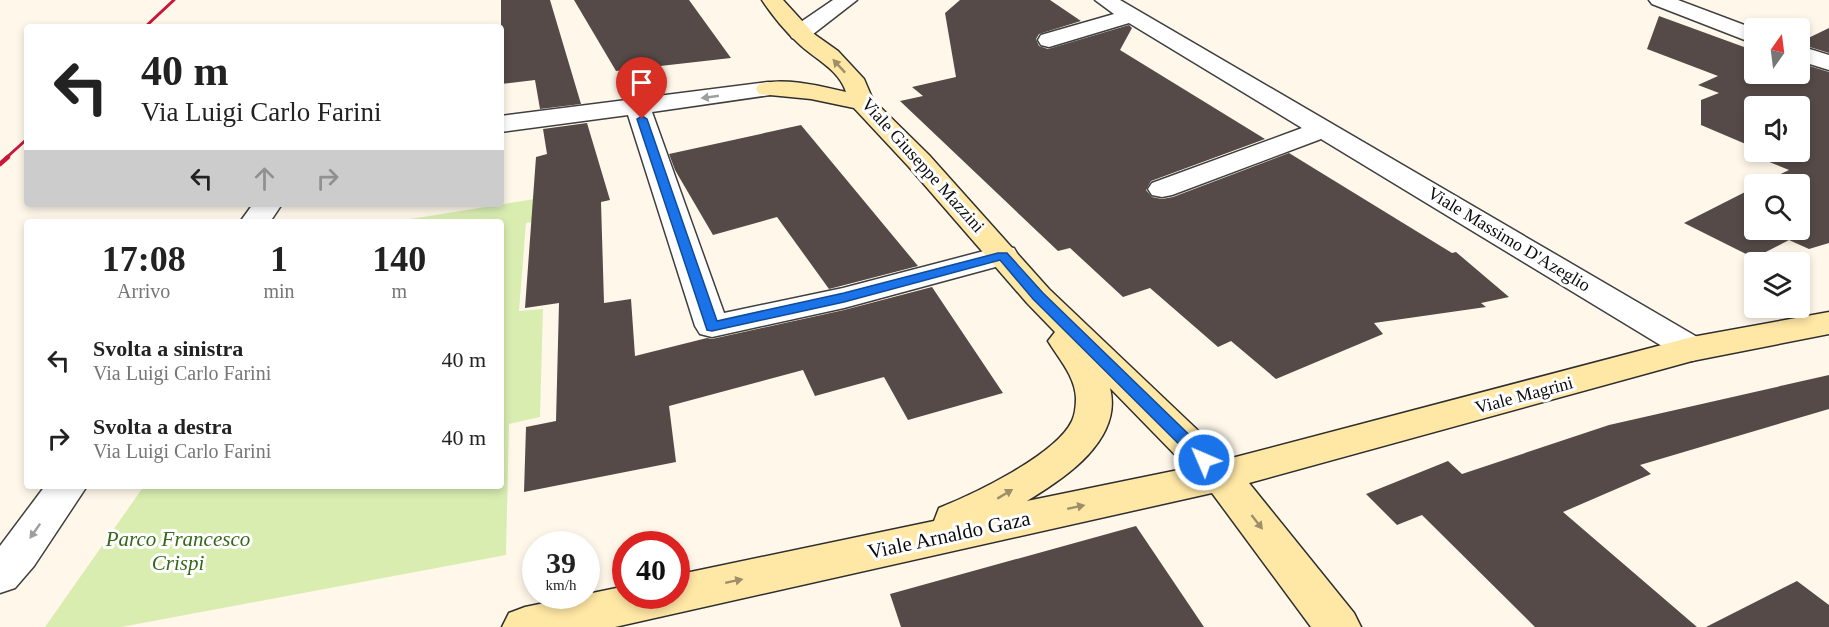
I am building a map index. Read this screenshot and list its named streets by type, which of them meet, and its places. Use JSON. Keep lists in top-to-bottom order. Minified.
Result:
{"streets":{"street":["Viale Giuseppe Mazzini","Viale Massimo D'Azeglio","Viale Magrini","Viale Arnaldo Gaza"]},"crossings":[["Viale Giuseppe Mazzini","Viale Magrini"],["Viale Giuseppe Mazzini","Viale Arnaldo Gaza"],["Viale Massimo D'Azeglio","Viale Magrini"],["Viale Magrini","Viale Arnaldo Gaza"]],"one_way":["Viale Arnaldo Gaza"],"parks":["Parco Francesco Crispi"],"north":"top","page":{"turn":["40 m","Via Luigi Carlo Farini"],"eta":["17:08","Arrivo","1","min","140","m"],"list":[{"name":"Svolta a sinistra","note":"Via Luigi Carlo Farini","value":"40 m"},{"name":"Svolta a destra","note":"Via Luigi Carlo Farini","value":"40 m"}],"speed":"39 km/h","limit":"40"}}
